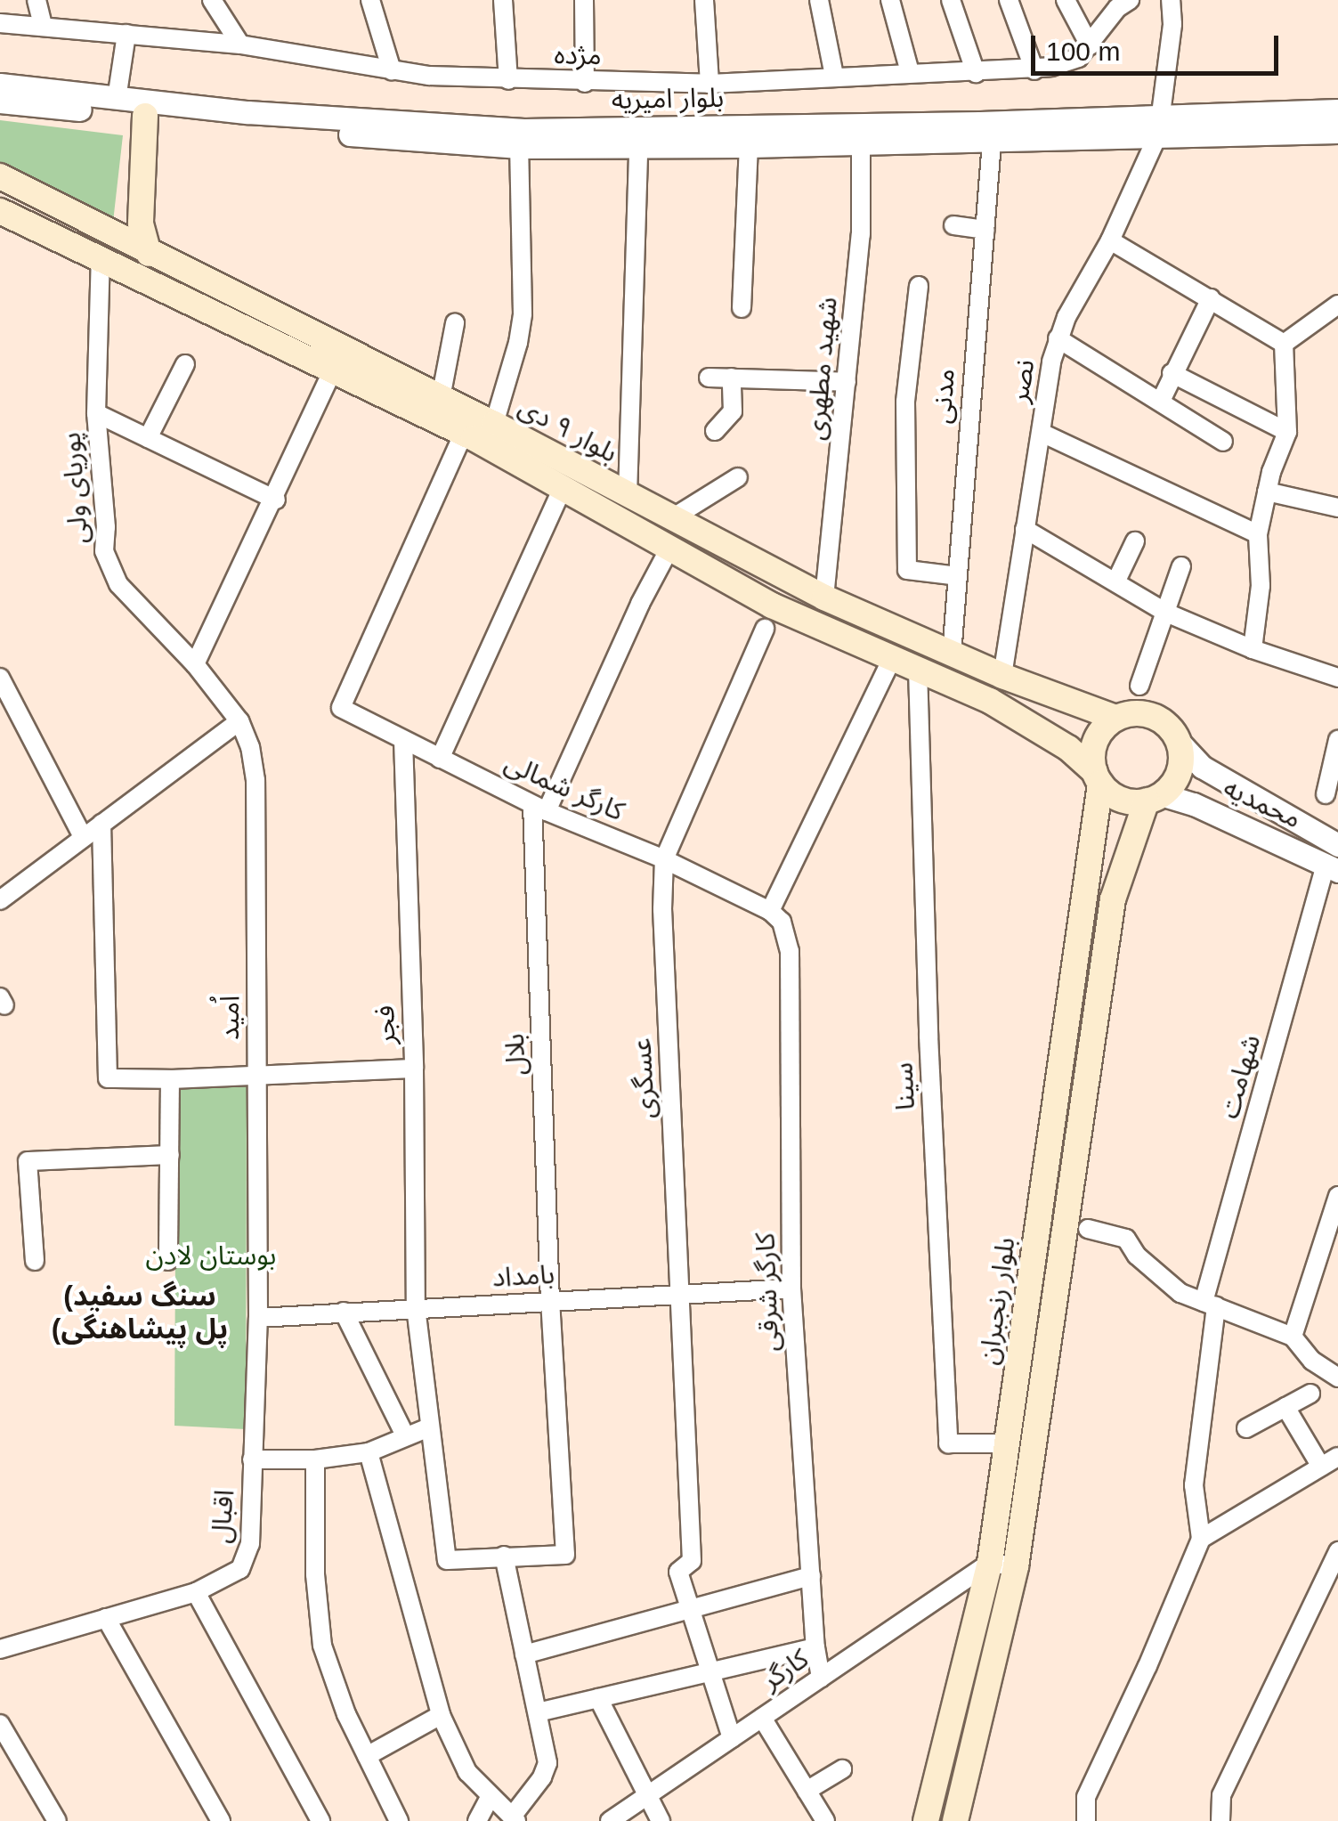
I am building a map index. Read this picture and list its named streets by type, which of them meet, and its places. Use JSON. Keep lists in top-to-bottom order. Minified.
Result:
{"streets":{"main road":["بلوار ۹ دی","بلوار رنجبران"],"street":["مژده","بلوار امیریه","شهید مطهری","نصر","مدنی","پوریای ولی","کارگر شمالی","محمدیه","اُمید","فجر","بلال","شهامت","عسگری","سینا","بامداد","کارگر شرقی","اقبال","کارگر"]},"crossings":[["بلوار امیریه","شهید مطهری"],["بلوار امیریه","نصر"],["بلوار امیریه","مدنی"],["شهید مطهری","بلوار ۹ دی"],["نصر","بلوار ۹ دی"],["مدنی","بلوار ۹ دی"],["بلوار ۹ دی","پوریای ولی"],["بلوار ۹ دی","کارگر شمالی"],["بلوار ۹ دی","محمدیه"],["بلوار ۹ دی","سینا"],["بلوار ۹ دی","بلوار رنجبران"],["پوریای ولی","اُمید"],["کارگر شمالی","فجر"],["کارگر شمالی","بلال"],["کارگر شمالی","عسگری"],["کارگر شمالی","کارگر شرقی"],["محمدیه","شهامت"],["محمدیه","بلوار رنجبران"],["اُمید","بامداد"],["اُمید","اقبال"],["فجر","بلال"],["فجر","بامداد"],["بلال","بامداد"],["عسگری","بامداد"],["سینا","بلوار رنجبران"],["بامداد","کارگر شرقی"],["بامداد","اقبال"],["کارگر شرقی","کارگر"],["بلوار رنجبران","کارگر"]],"districts":["(سنگ سفید (پل پیشاهنگی"],"parks":["بوستان لادن"],"scale_bar":"100 m"}
